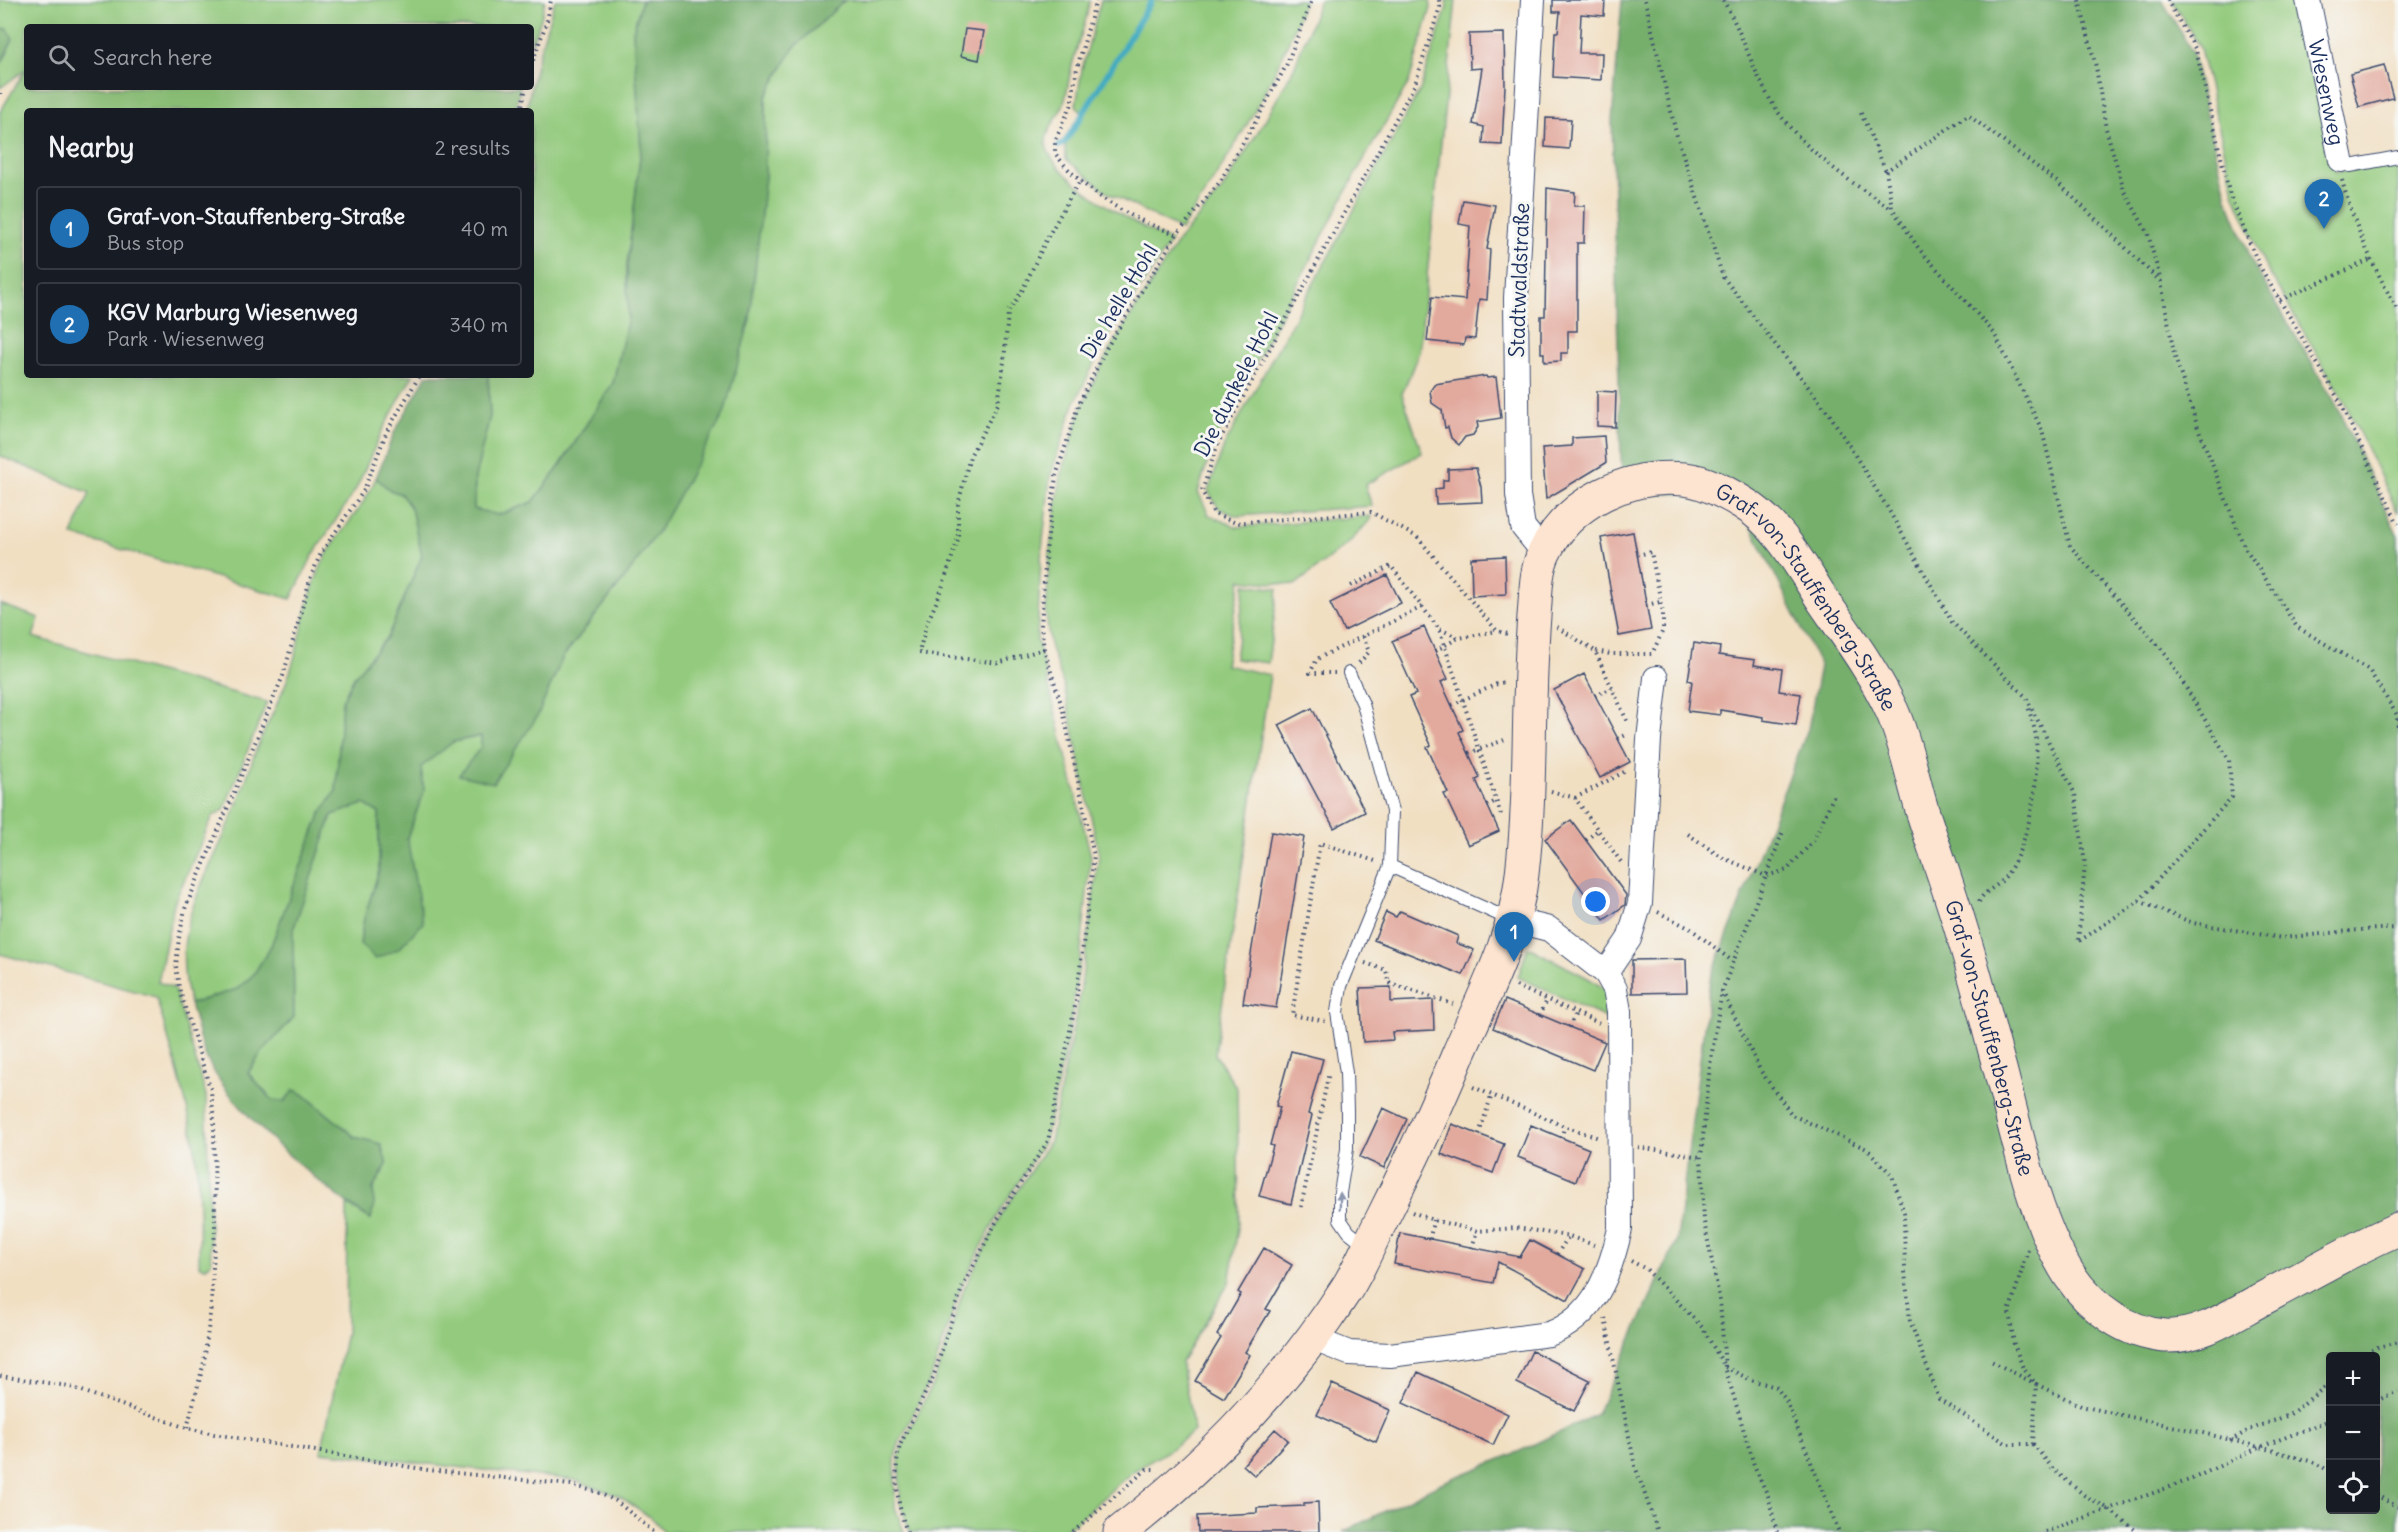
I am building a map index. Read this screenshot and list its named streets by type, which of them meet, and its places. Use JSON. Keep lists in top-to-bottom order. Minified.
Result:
{"streets":{"street":["Wiesenweg","Stadtwaldstraße","Graf-von-Stauffenberg-Straße"],"path":["Die helle Hohl","Die dunkele Hohl"]},"crossings":[["Stadtwaldstraße","Graf-von-Stauffenberg-Straße"]],"page":{"search":"Search here","heading":["Nearby","2 results"],"pins":["2","1"],"list":[{"mark":"1","name":"Graf-von-Stauffenberg-Straße","note":"Bus stop","value":"40 m"},{"mark":"2","name":"KGV Marburg Wiesenweg","note":"Park · Wiesenweg","value":"340 m"}],"map_buttons":["+","−"]}}
